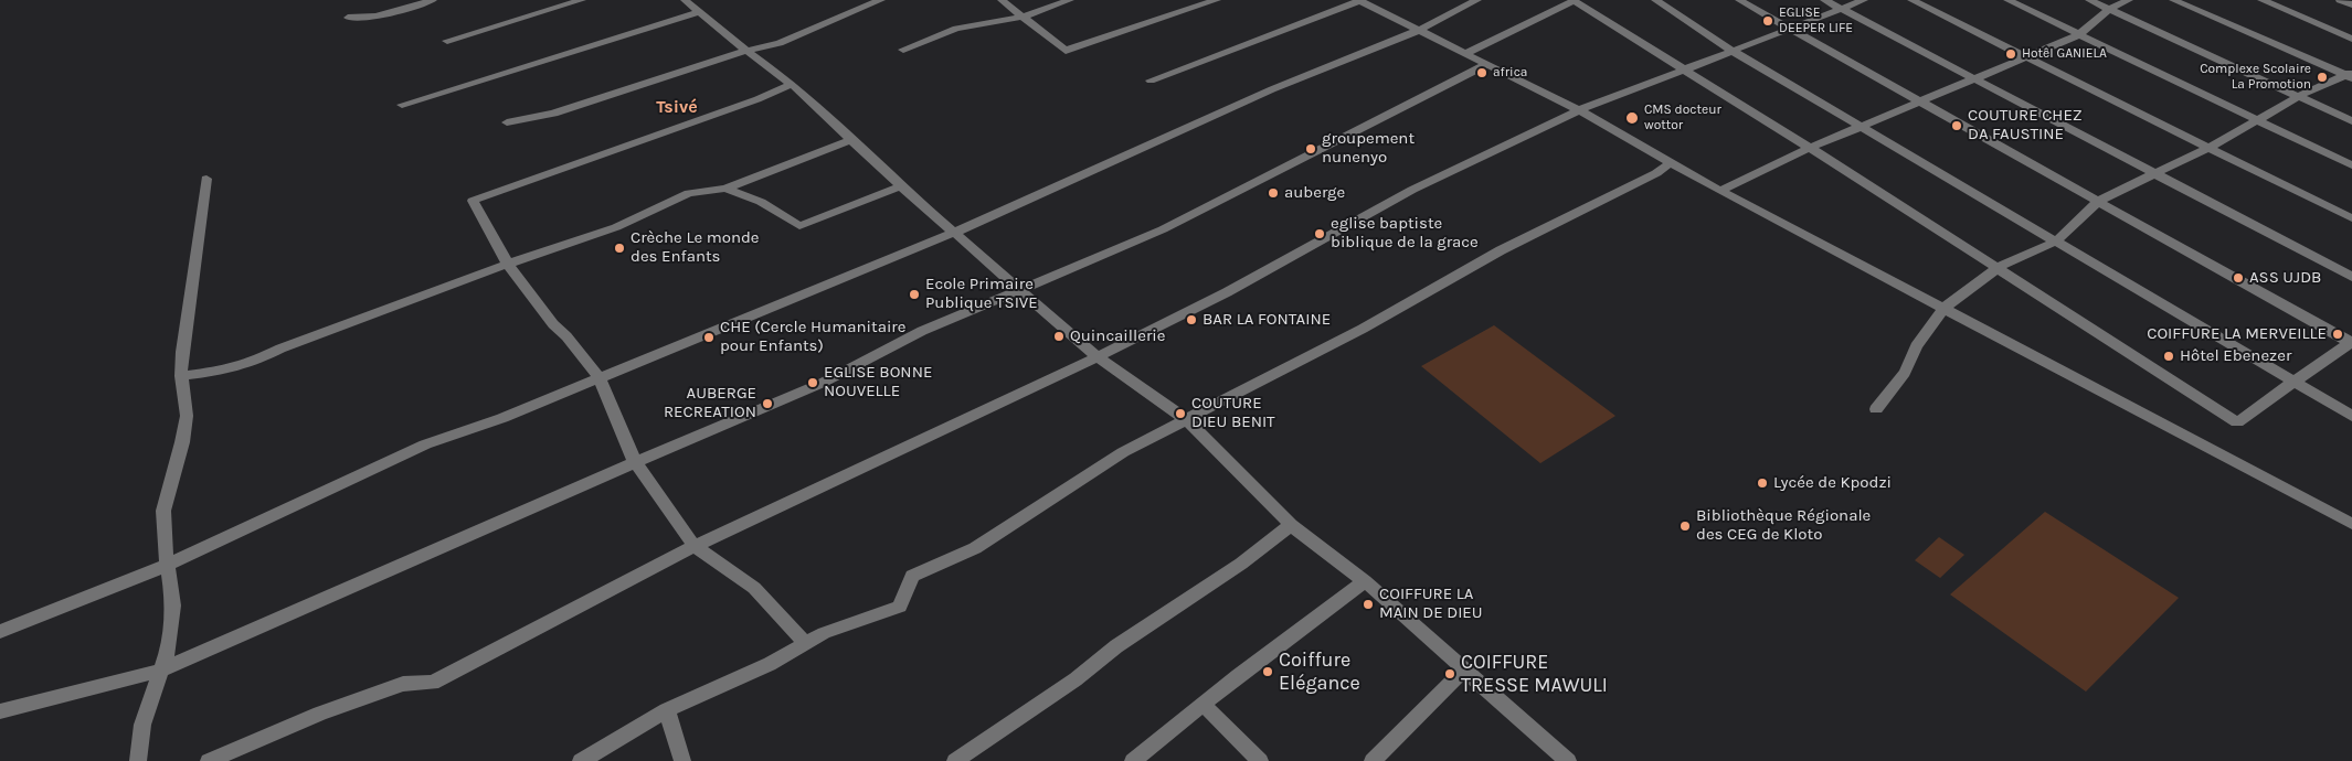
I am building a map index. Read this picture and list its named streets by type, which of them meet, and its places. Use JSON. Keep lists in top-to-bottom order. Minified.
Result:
{"districts":["Tsivé"],"places":["EGLISE DEEPER LIFE","Hotêl GANIELA","africa","Complexe Scolaire La Promotion","CMS docteur wottor","COUTURE CHEZ DA FAUSTINE","groupement nunenyo","auberge","eglise baptiste biblique de la grace","Crèche Le monde des Enfants","ASS UJDB","Ecole Primaire Publique TSIVE","BAR LA FONTAINE","COIFFURE LA MERVEILLE","Quincaillerie","CHE (Cercle Humanitaire pour Enfants)","Hôtel Ebenezer","EGLISE BONNE NOUVELLE","AUBERGE RECREATION","COUTURE DIEU BENIT","Lycée de Kpodzi","Bibliothèque Régionale des CEG de Kloto","COIFFURE LA MAIN DE DIEU","Coiffure Elégance","COIFFURE TRESSE MAWULI"]}
